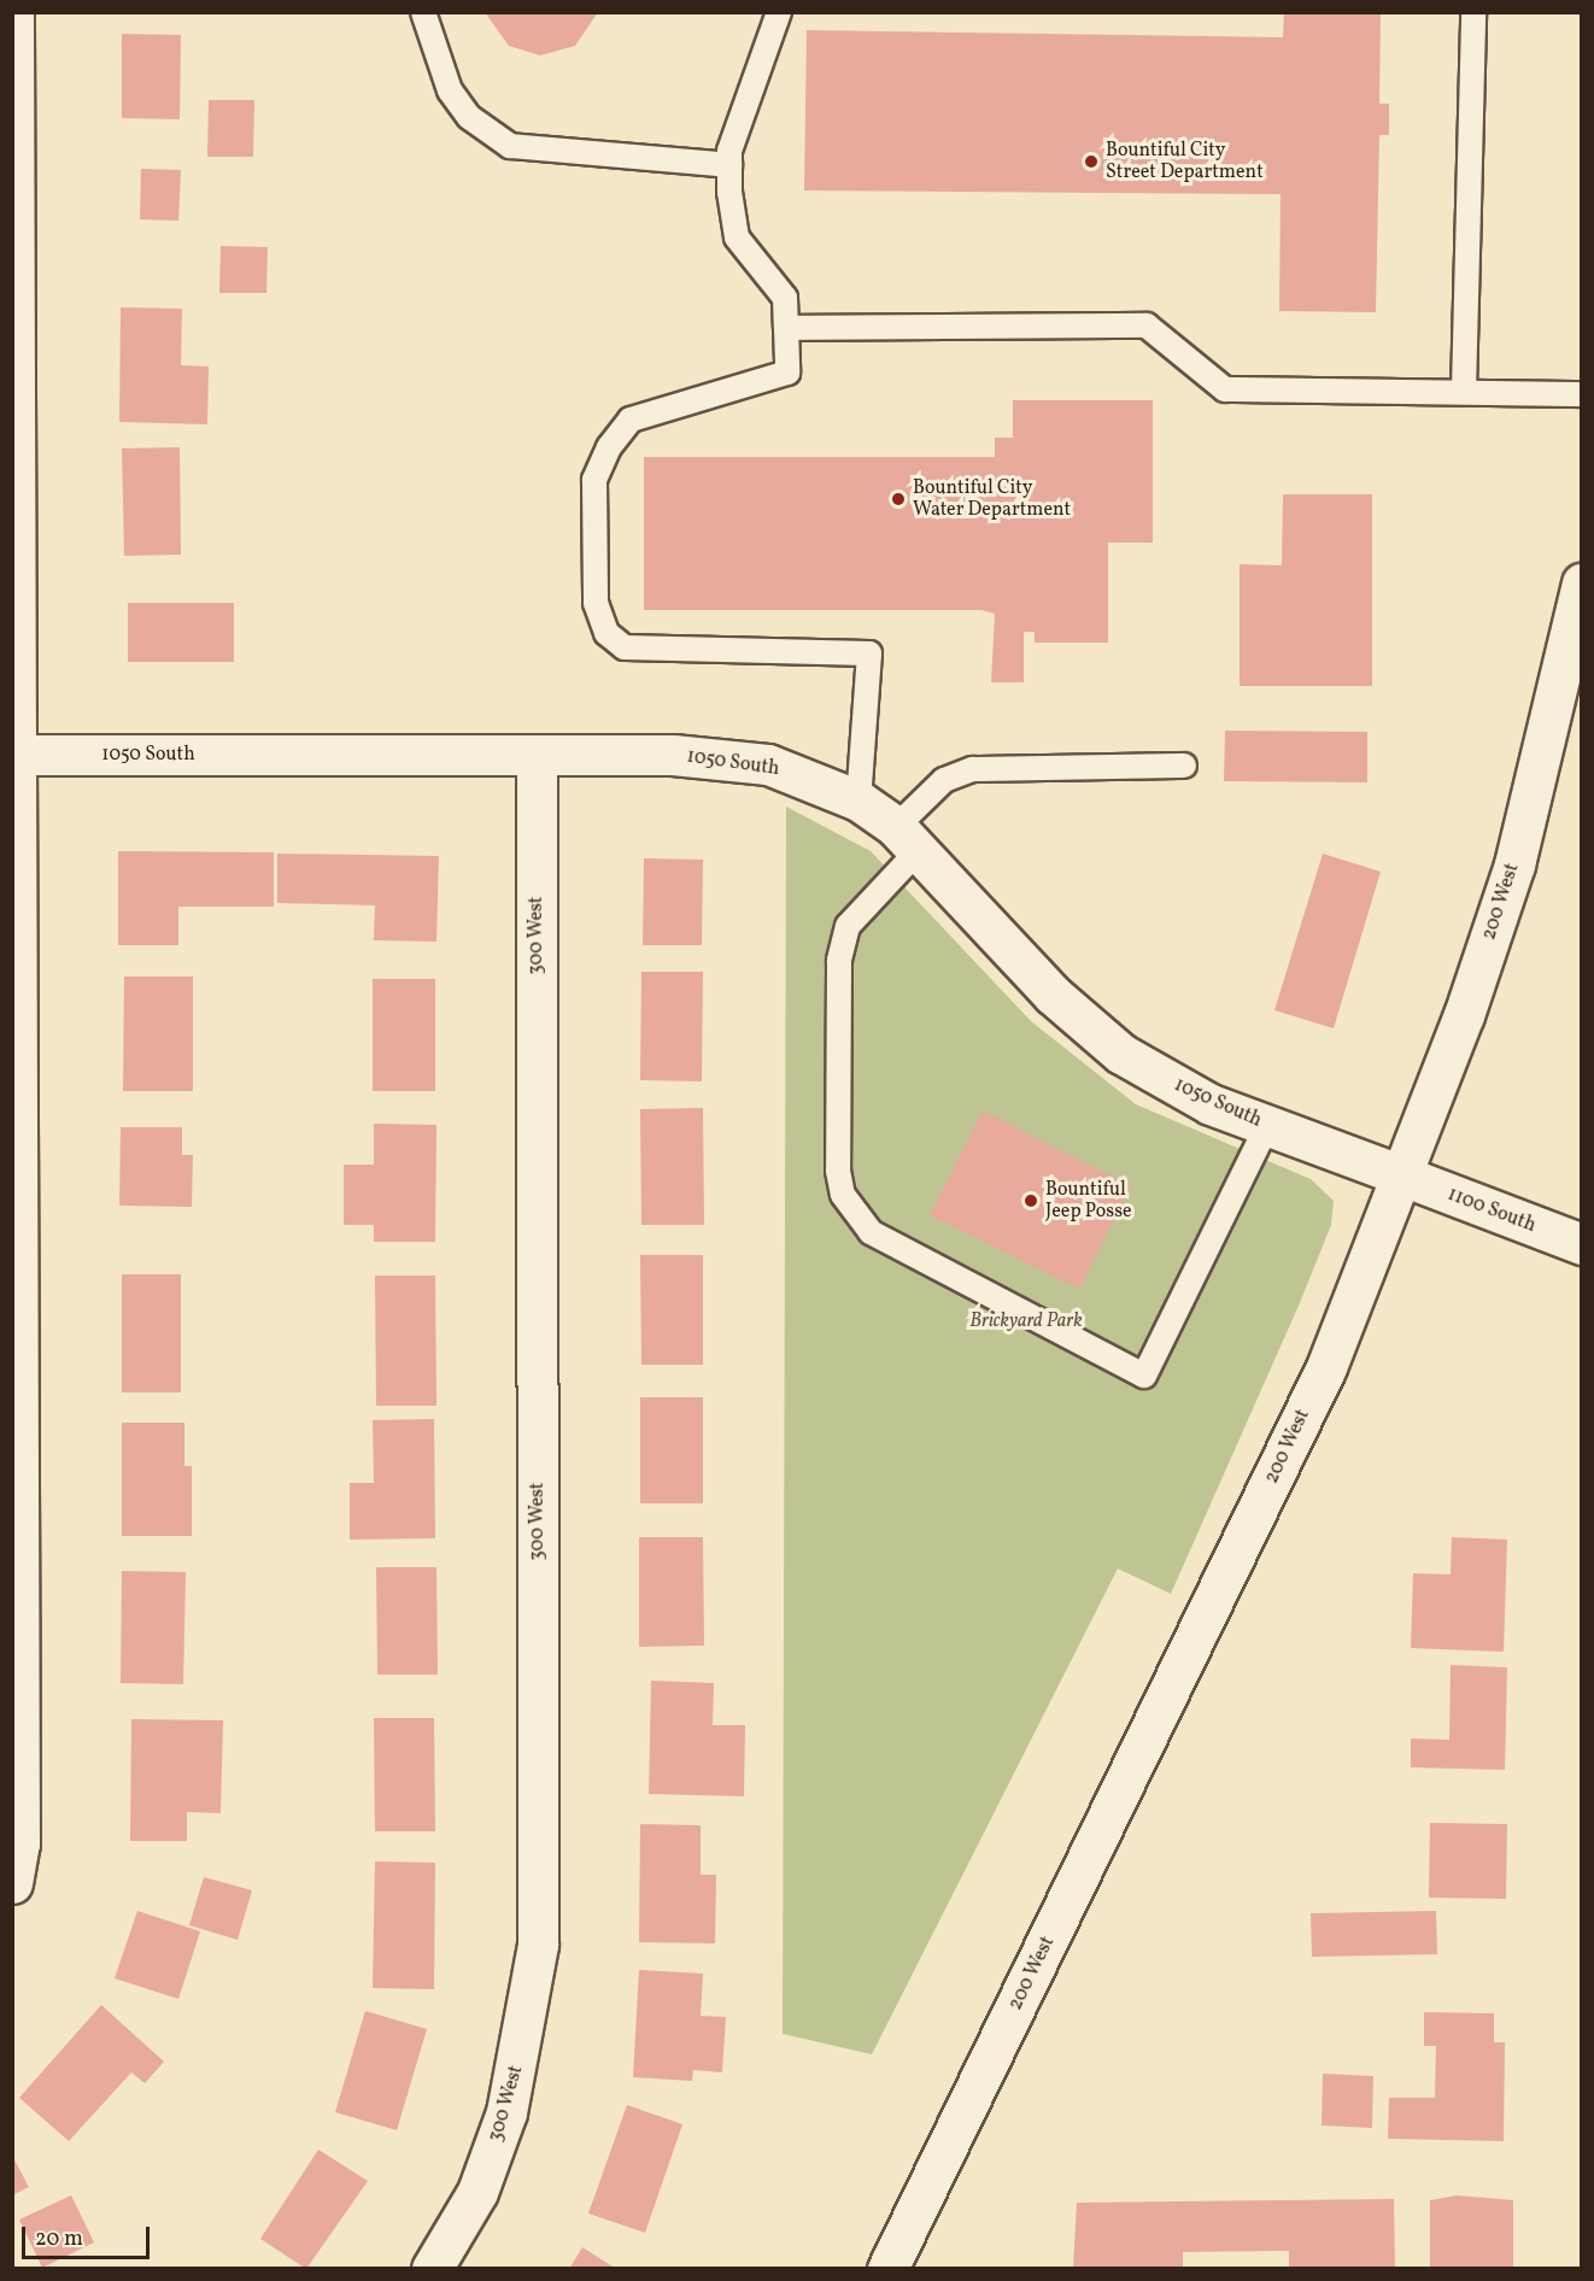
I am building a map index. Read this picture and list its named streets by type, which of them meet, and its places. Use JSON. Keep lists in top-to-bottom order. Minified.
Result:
{"streets":{"street":["1050 South","200 West","300 West","1100 South"]},"crossings":[["1050 South","200 West"],["1050 South","300 West"],["1050 South","1100 South"],["200 West","1100 South"]],"parks":["Brickyard Park"],"places":["Bountiful City Street Department","Bountiful City Water Department","Bountiful Jeep Posse"],"scale_bar":"20 m"}
